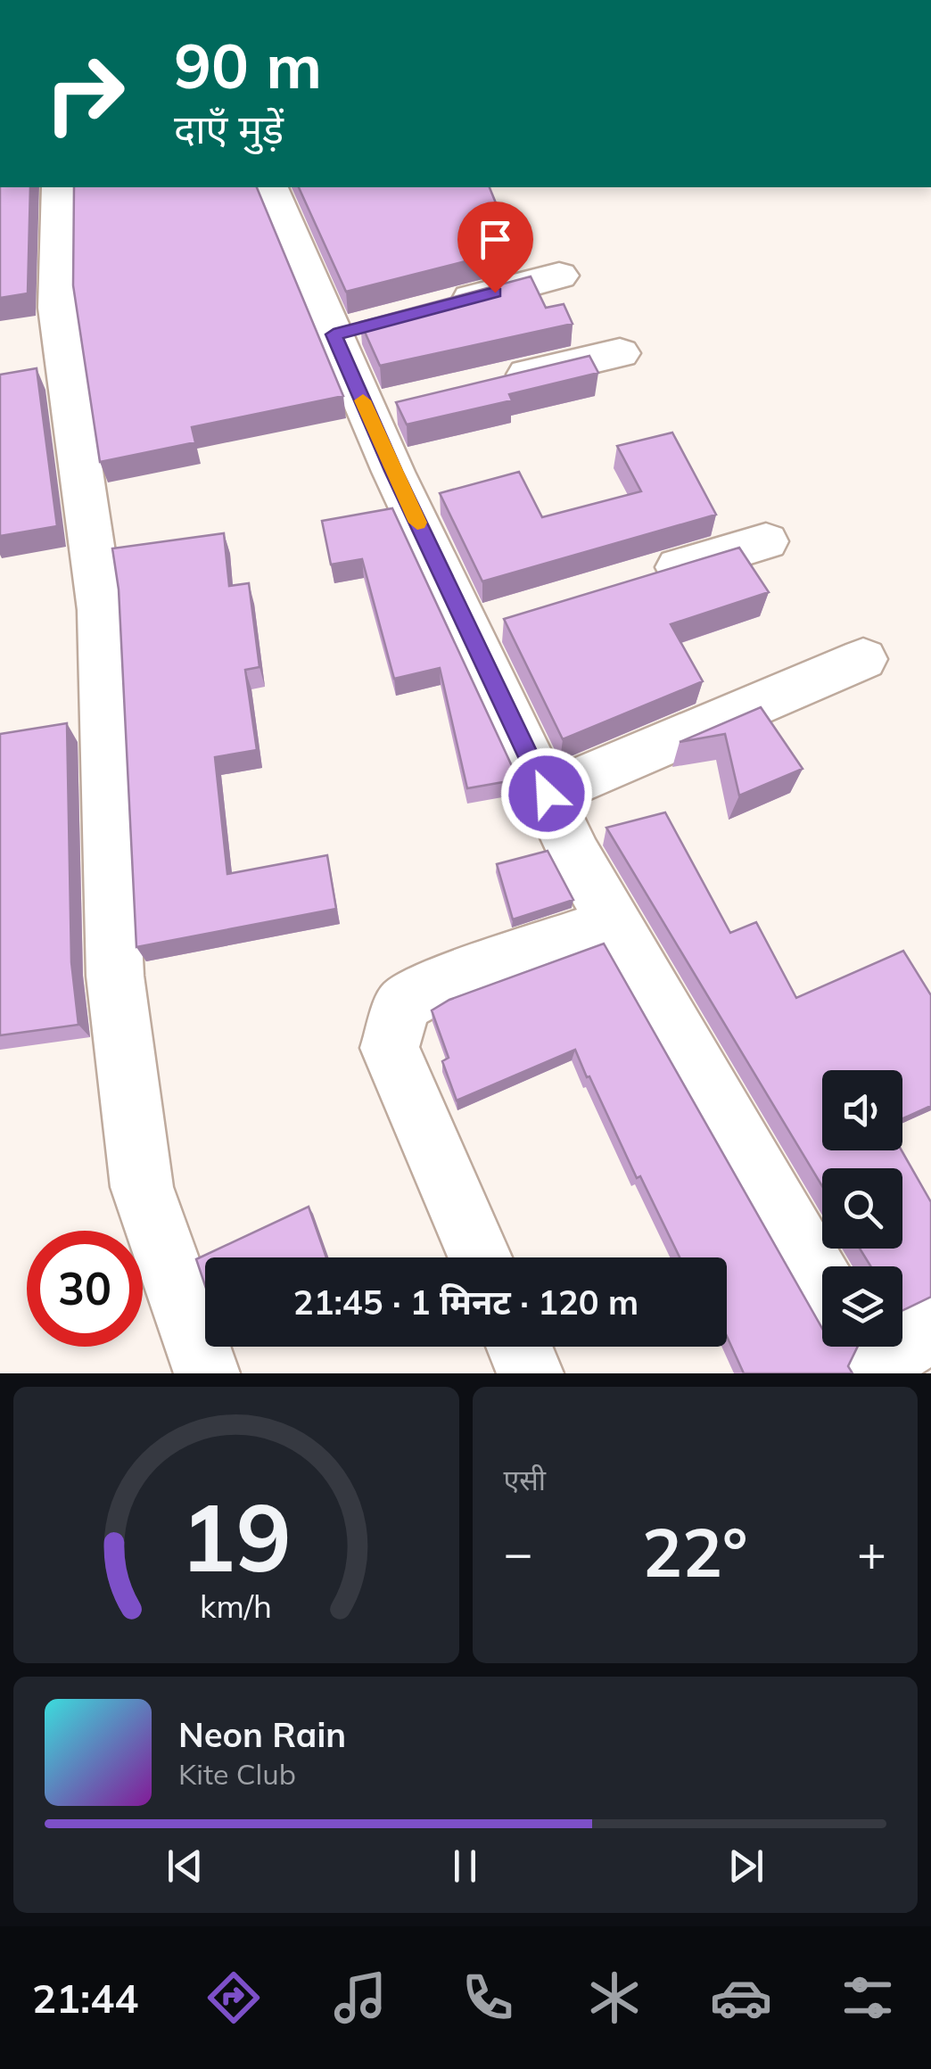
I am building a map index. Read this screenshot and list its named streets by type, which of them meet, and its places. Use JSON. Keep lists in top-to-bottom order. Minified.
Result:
{"page":{"turn":["90 m","दाएँ मुड़ें"],"limit":"30","trip":"21:45 · 1 मिनट · 120 m","tile":"एसी","heat":["−","22°","+"],"song":["Neon Rain","Kite Club"],"tabs":"21:44","gauge":["19","km/h"]}}
